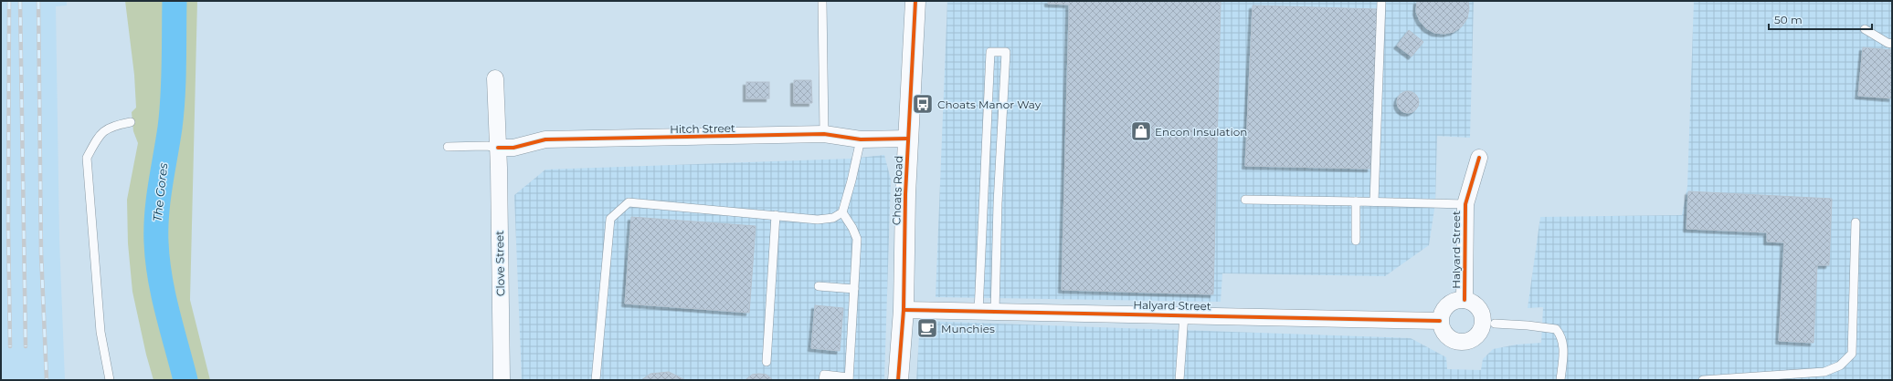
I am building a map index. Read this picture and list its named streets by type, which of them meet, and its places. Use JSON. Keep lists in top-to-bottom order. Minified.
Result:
{"streets":{"street":["Hitch Street","Choats Road","Halyard Street","Clove Street"]},"crossings":[["Hitch Street","Choats Road"],["Hitch Street","Clove Street"],["Choats Road","Halyard Street"]],"water":["The Gores"],"places":{"bus stop":["Choats Manor Way"],"shop":["Encon Insulation"],"cafe":["Munchies"]},"scale_bar":"50 m"}
